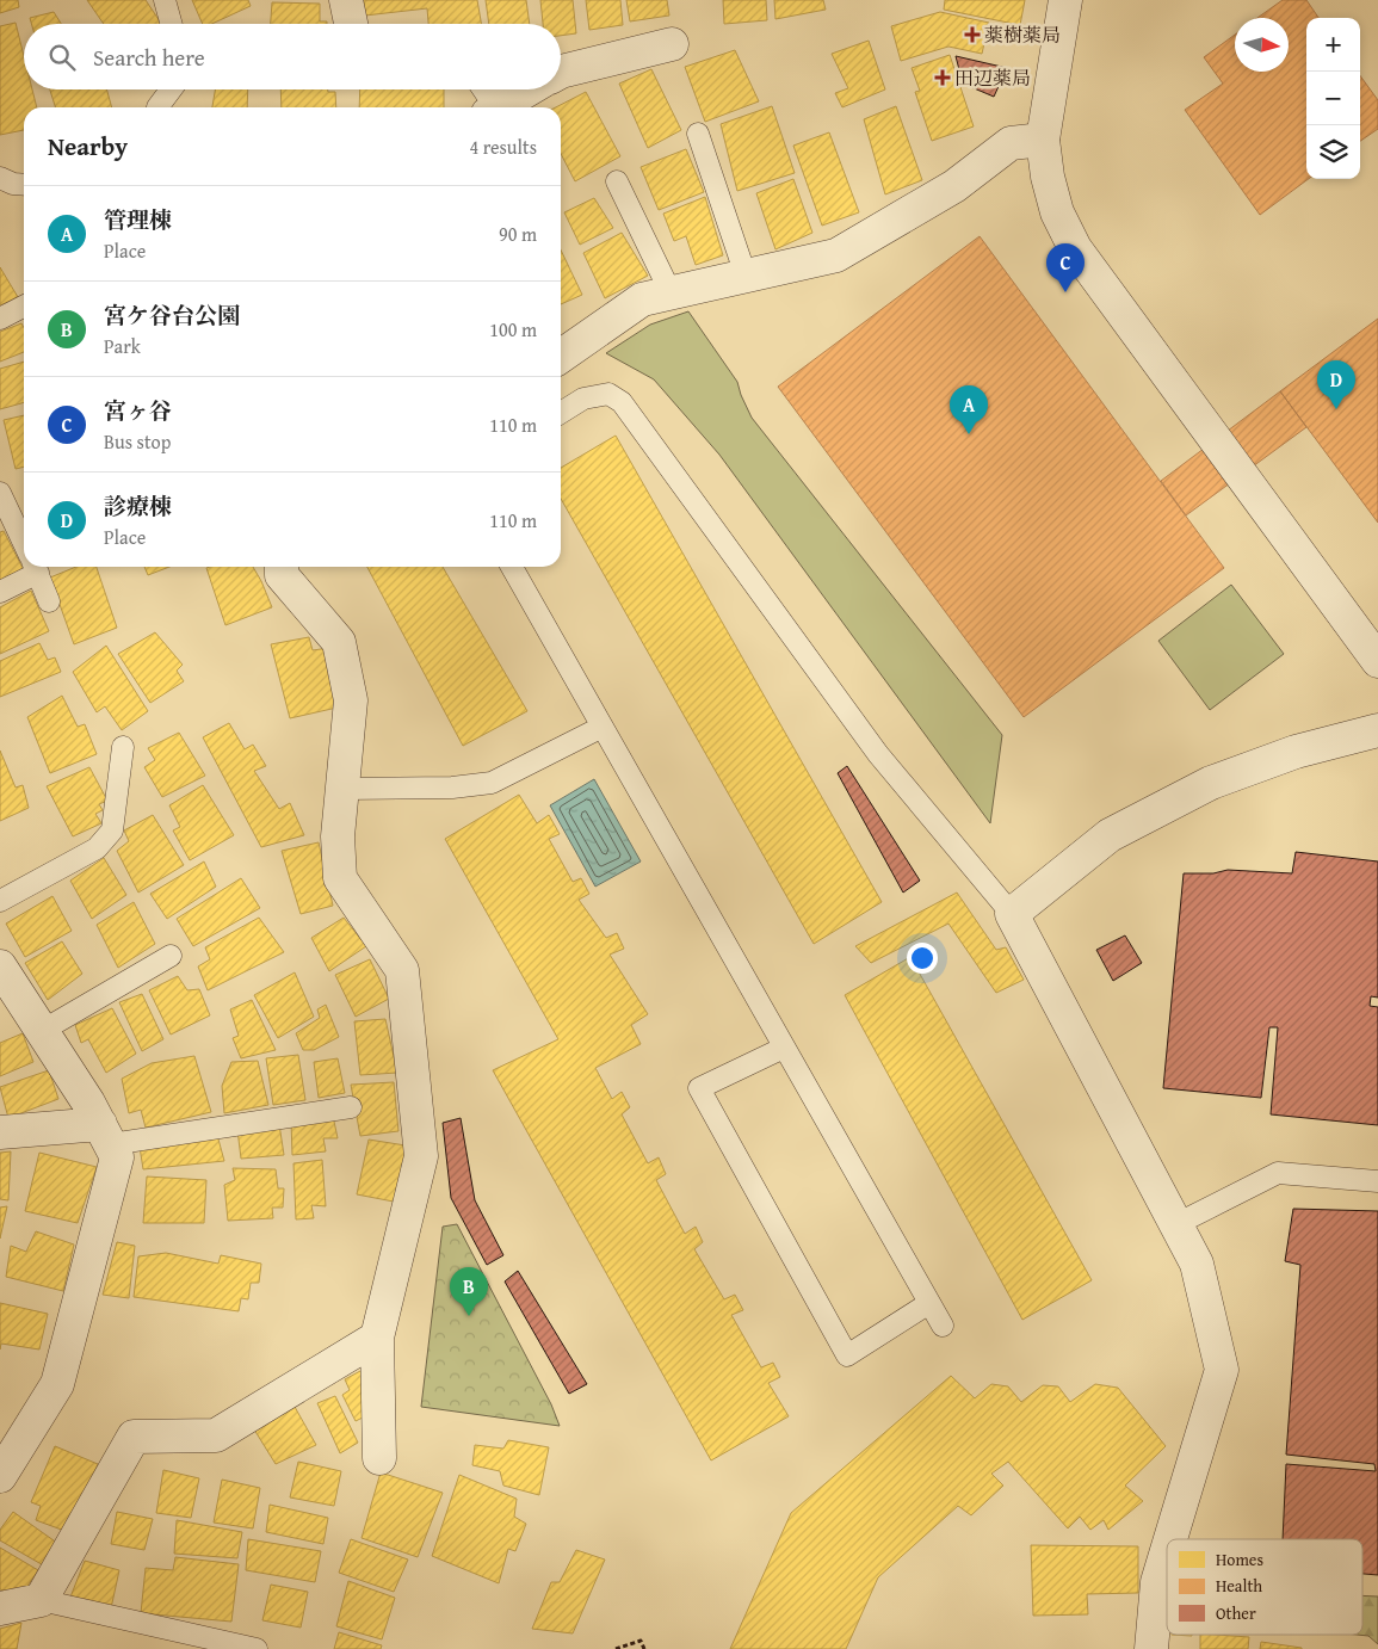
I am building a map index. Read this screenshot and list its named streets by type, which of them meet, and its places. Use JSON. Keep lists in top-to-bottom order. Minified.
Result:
{"places":{"health":["薬樹薬局","田辺薬局"]},"legend":["Homes","Health","Other"],"north":"right","page":{"map_buttons":["+","−"],"search":"Search here","heading":["Nearby","4 results"],"list":[{"mark":"A","name":"管理棟","note":"Place","value":"90 m"},{"mark":"B","name":"宮ケ谷台公園","note":"Park","value":"100 m"},{"mark":"C","name":"宮ヶ谷","note":"Bus stop","value":"110 m"},{"mark":"D","name":"診療棟","note":"Place","value":"110 m"}],"pins":["C","D","A","B"]}}
